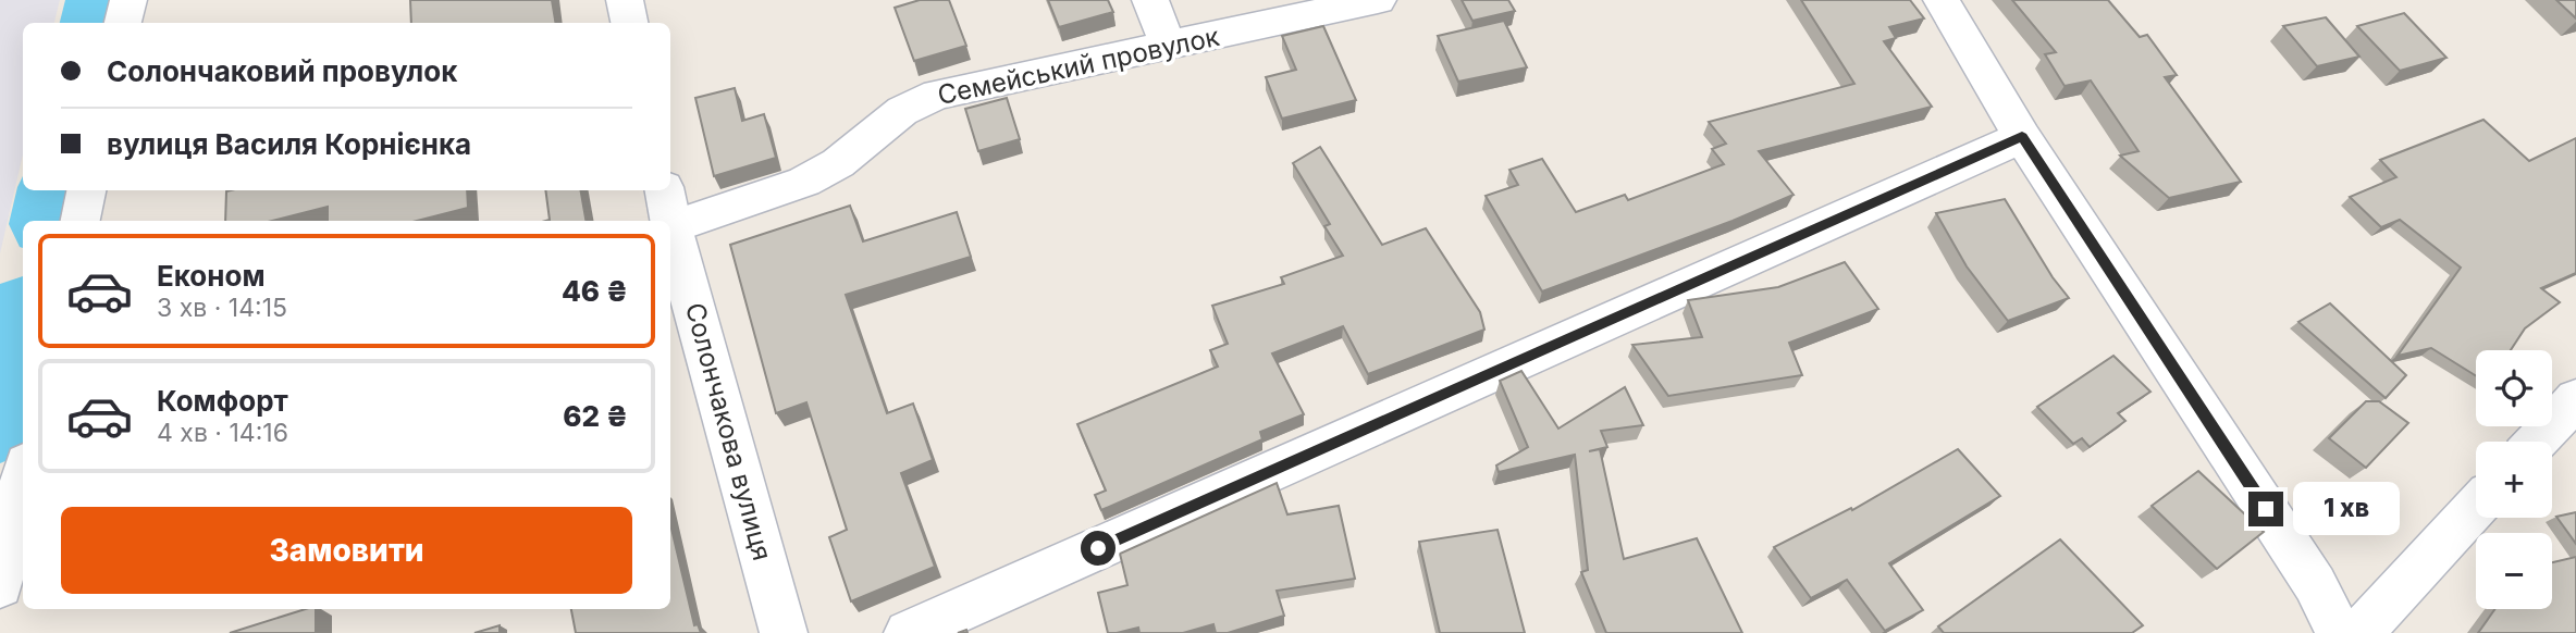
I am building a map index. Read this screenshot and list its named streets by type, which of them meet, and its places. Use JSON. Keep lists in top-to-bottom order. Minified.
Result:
{"streets":{"street":["Семейський провулок","Солончакова вулиця"]},"crossings":[["Семейський провулок","Солончакова вулиця"]],"page":{"banner":["Солончаковий провулок","вулиця Василя Корнієнка"],"list":[{"name":"Економ","note":"3 хв · 14:15","value":"46 ₴"},{"name":"Комфорт","note":"4 хв · 14:16","value":"62 ₴"}],"map_buttons":["+","−"],"bubble":"1 хв","buttons":"Замовити"}}
